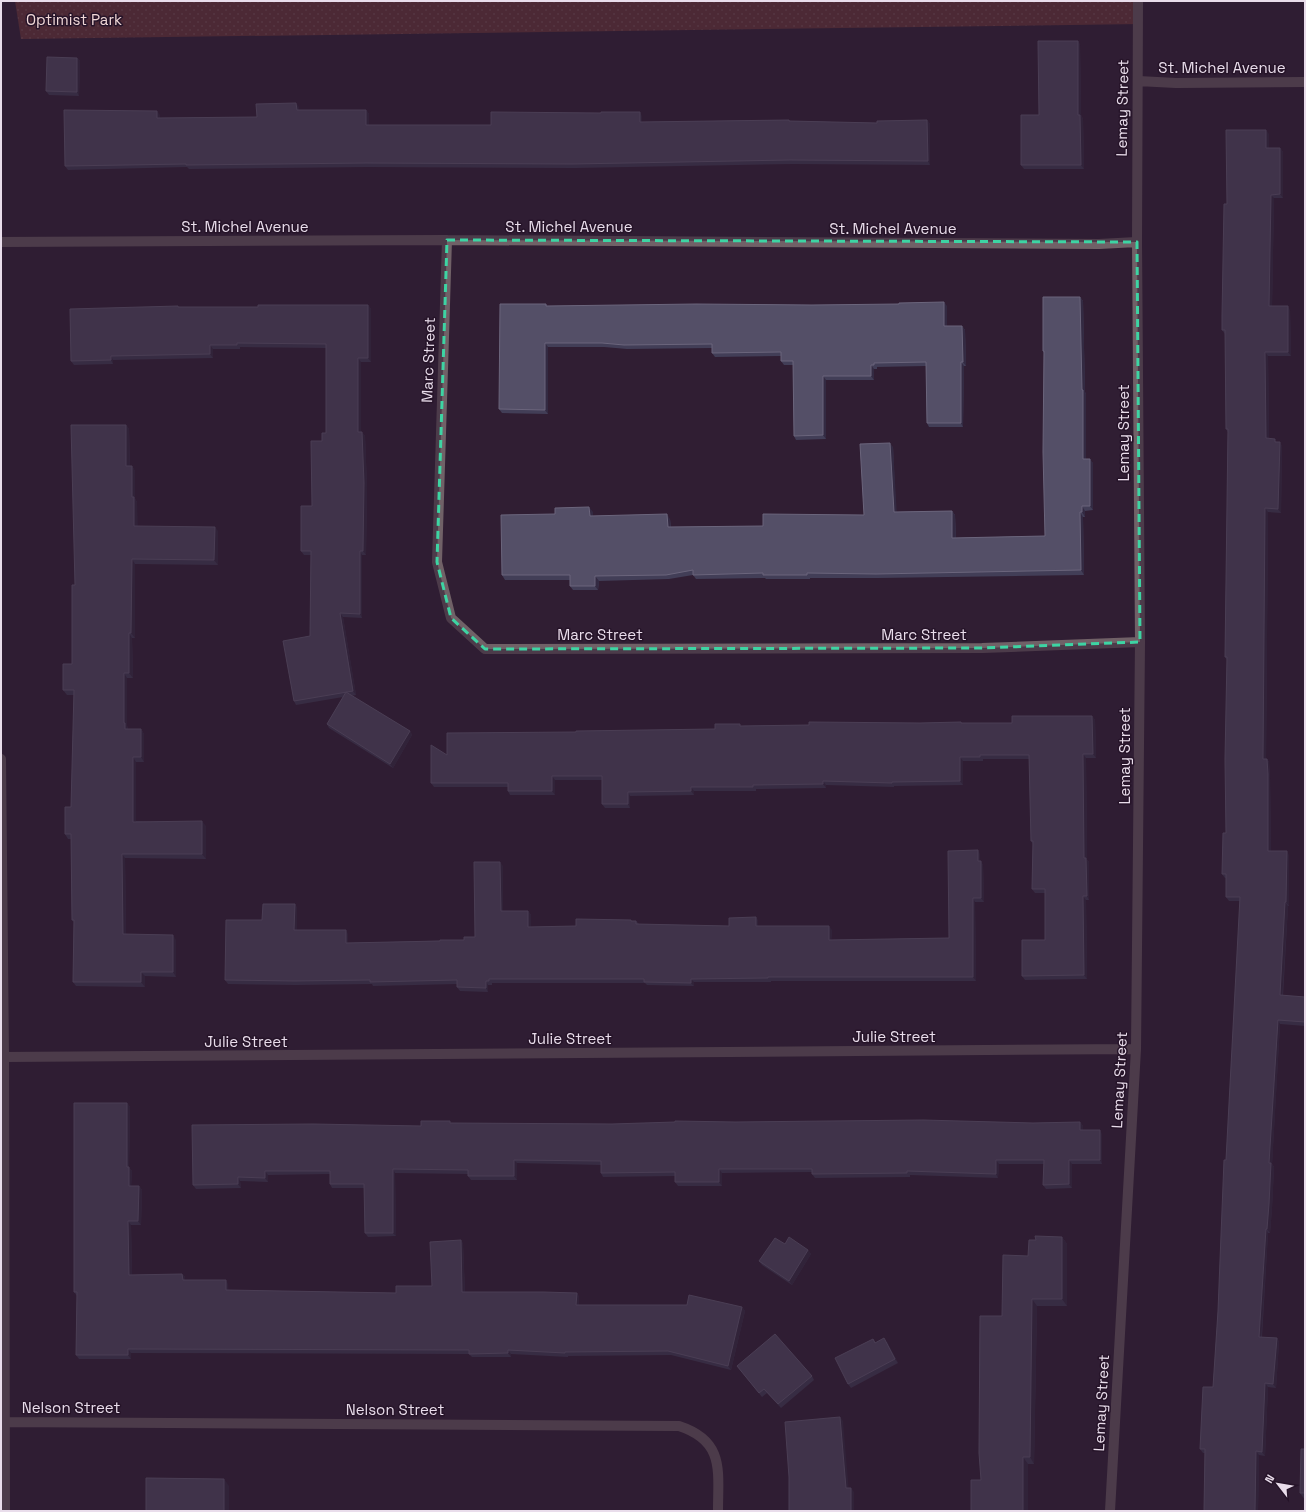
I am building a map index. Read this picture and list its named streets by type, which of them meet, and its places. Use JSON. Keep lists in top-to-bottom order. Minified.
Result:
{"streets":{"street":["St. Michel Avenue","Lemay Street","Marc Street","Julie Street","Nelson Street"]},"crossings":[["St. Michel Avenue","Lemay Street"],["St. Michel Avenue","Marc Street"],["Lemay Street","Marc Street"],["Lemay Street","Julie Street"]],"parks":["Optimist Park"],"north":"top left"}
